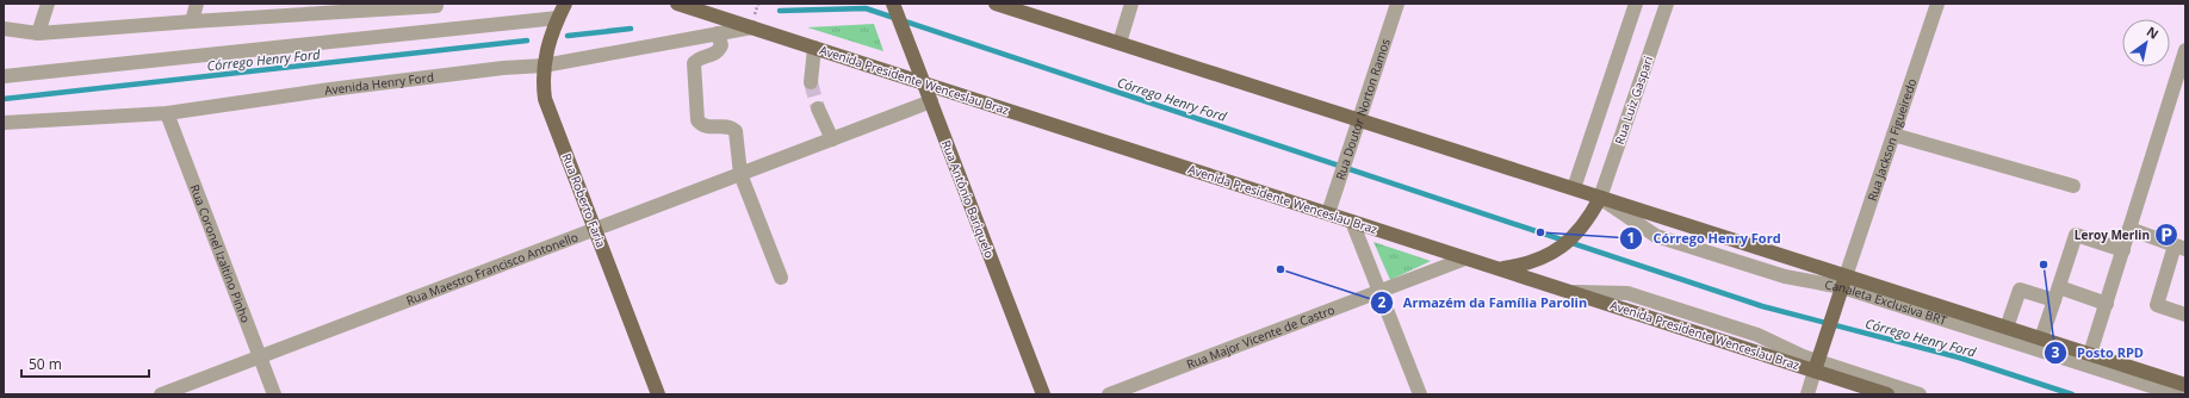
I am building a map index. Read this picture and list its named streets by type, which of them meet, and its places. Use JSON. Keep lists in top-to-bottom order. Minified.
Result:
{"streets":{"main road":["Avenida Presidente Wenceslau Braz","Rua Antônio Bariquelo","Rua Roberto Faria"],"street":["Avenida Henry Ford","Rua Luiz Gaspari","Rua Doutor Norton Ramos","Rua Jackson Figueiredo","Rua Coronel Izaltino Pinho","Rua Maestro Francisco Antonello","Canaleta Exclusiva BRT","Rua Major Vicente de Castro"]},"crossings":[["Avenida Presidente Wenceslau Braz","Avenida Henry Ford"],["Avenida Presidente Wenceslau Braz","Rua Doutor Norton Ramos"],["Avenida Presidente Wenceslau Braz","Rua Antônio Bariquelo"],["Avenida Presidente Wenceslau Braz","Rua Major Vicente de Castro"],["Avenida Henry Ford","Rua Roberto Faria"],["Avenida Henry Ford","Rua Coronel Izaltino Pinho"],["Rua Jackson Figueiredo","Canaleta Exclusiva BRT"],["Rua Antônio Bariquelo","Rua Maestro Francisco Antonello"],["Rua Roberto Faria","Rua Maestro Francisco Antonello"],["Rua Coronel Izaltino Pinho","Rua Maestro Francisco Antonello"]],"water":["Córrego Henry Ford"],"places":{"other":["Córrego Henry Ford","Posto RPD","Armazém da Família Parolin"],"parking":["Leroy Merlin"]},"scale_bar":"50 m","north":"top right"}
